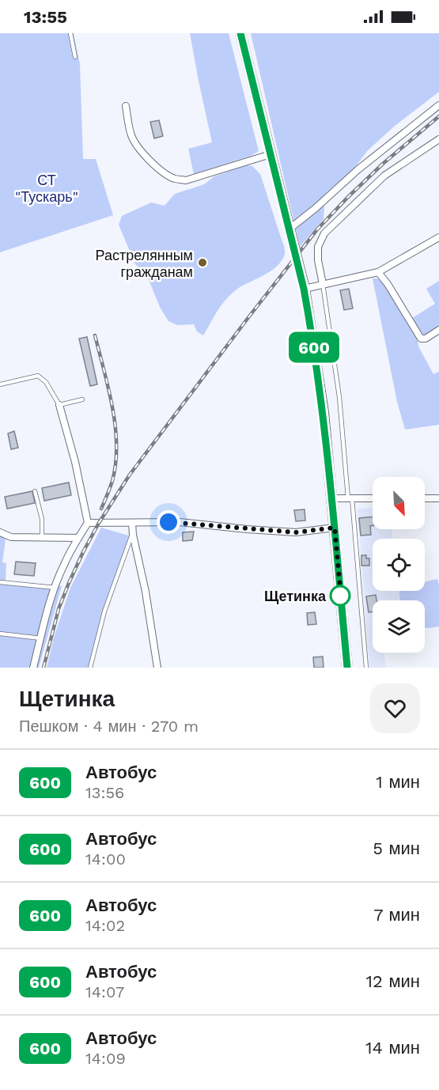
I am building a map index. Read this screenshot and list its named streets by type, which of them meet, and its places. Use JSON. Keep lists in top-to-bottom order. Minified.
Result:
{"parks":["СТ \"Тускарь\""],"places":["Растрелянным гражданам","Щетинка"],"lines":["bus line 600"],"north":"bottom right","page":{"status":"13:55","on_map":"600","heading":["Щетинка","Пешком · 4 мин · 270 m"],"list":[{"mark":"600","name":"Автобус","note":"13:56","value":"1 мин"},{"mark":"600","name":"Автобус","note":"14:00","value":"5 мин"},{"mark":"600","name":"Автобус","note":"14:02","value":"7 мин"},{"mark":"600","name":"Автобус","note":"14:07","value":"12 мин"},{"mark":"600","name":"Автобус","note":"14:09","value":"14 мин"}]}}
